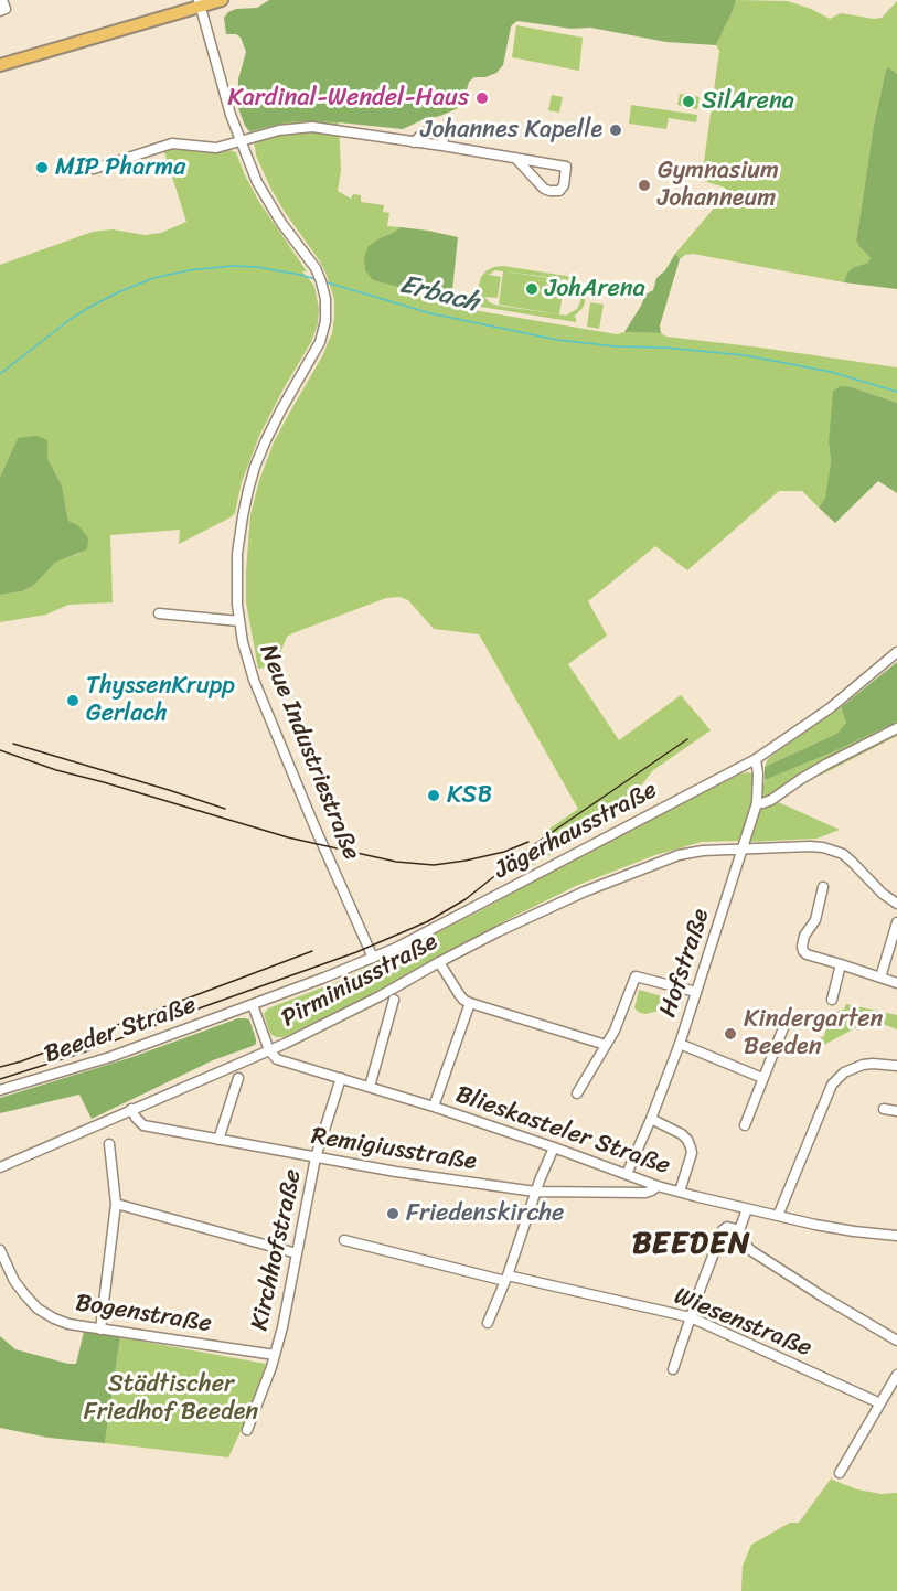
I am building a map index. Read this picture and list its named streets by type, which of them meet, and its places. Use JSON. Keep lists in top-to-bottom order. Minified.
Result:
{"streets":{"street":["Neue Industriestraße","Jägerhausstraße","Hofstraße","Pirminiusstraße","Beeder Straße","Blieskasteler Straße","Remigiusstraße","Kirchhofstraße","Bogenstraße","Wiesenstraße"]},"crossings":[["Neue Industriestraße","Jägerhausstraße"],["Jägerhausstraße","Hofstraße"],["Jägerhausstraße","Beeder Straße"],["Hofstraße","Pirminiusstraße"],["Hofstraße","Blieskasteler Straße"],["Pirminiusstraße","Blieskasteler Straße"],["Pirminiusstraße","Remigiusstraße"],["Blieskasteler Straße","Remigiusstraße"],["Blieskasteler Straße","Kirchhofstraße"],["Remigiusstraße","Kirchhofstraße"],["Kirchhofstraße","Bogenstraße"]],"districts":["BEEDEN"],"water":["Erbach"],"parks":["Städtischer Friedhof Beeden"],"places":["Kardinal-Wendel-Haus","SilArena","Johannes Kapelle","MIP Pharma","Gymnasium Johanneum","JohArena","ThyssenKrupp Gerlach","KSB","Kindergarten Beeden","Friedenskirche"]}
